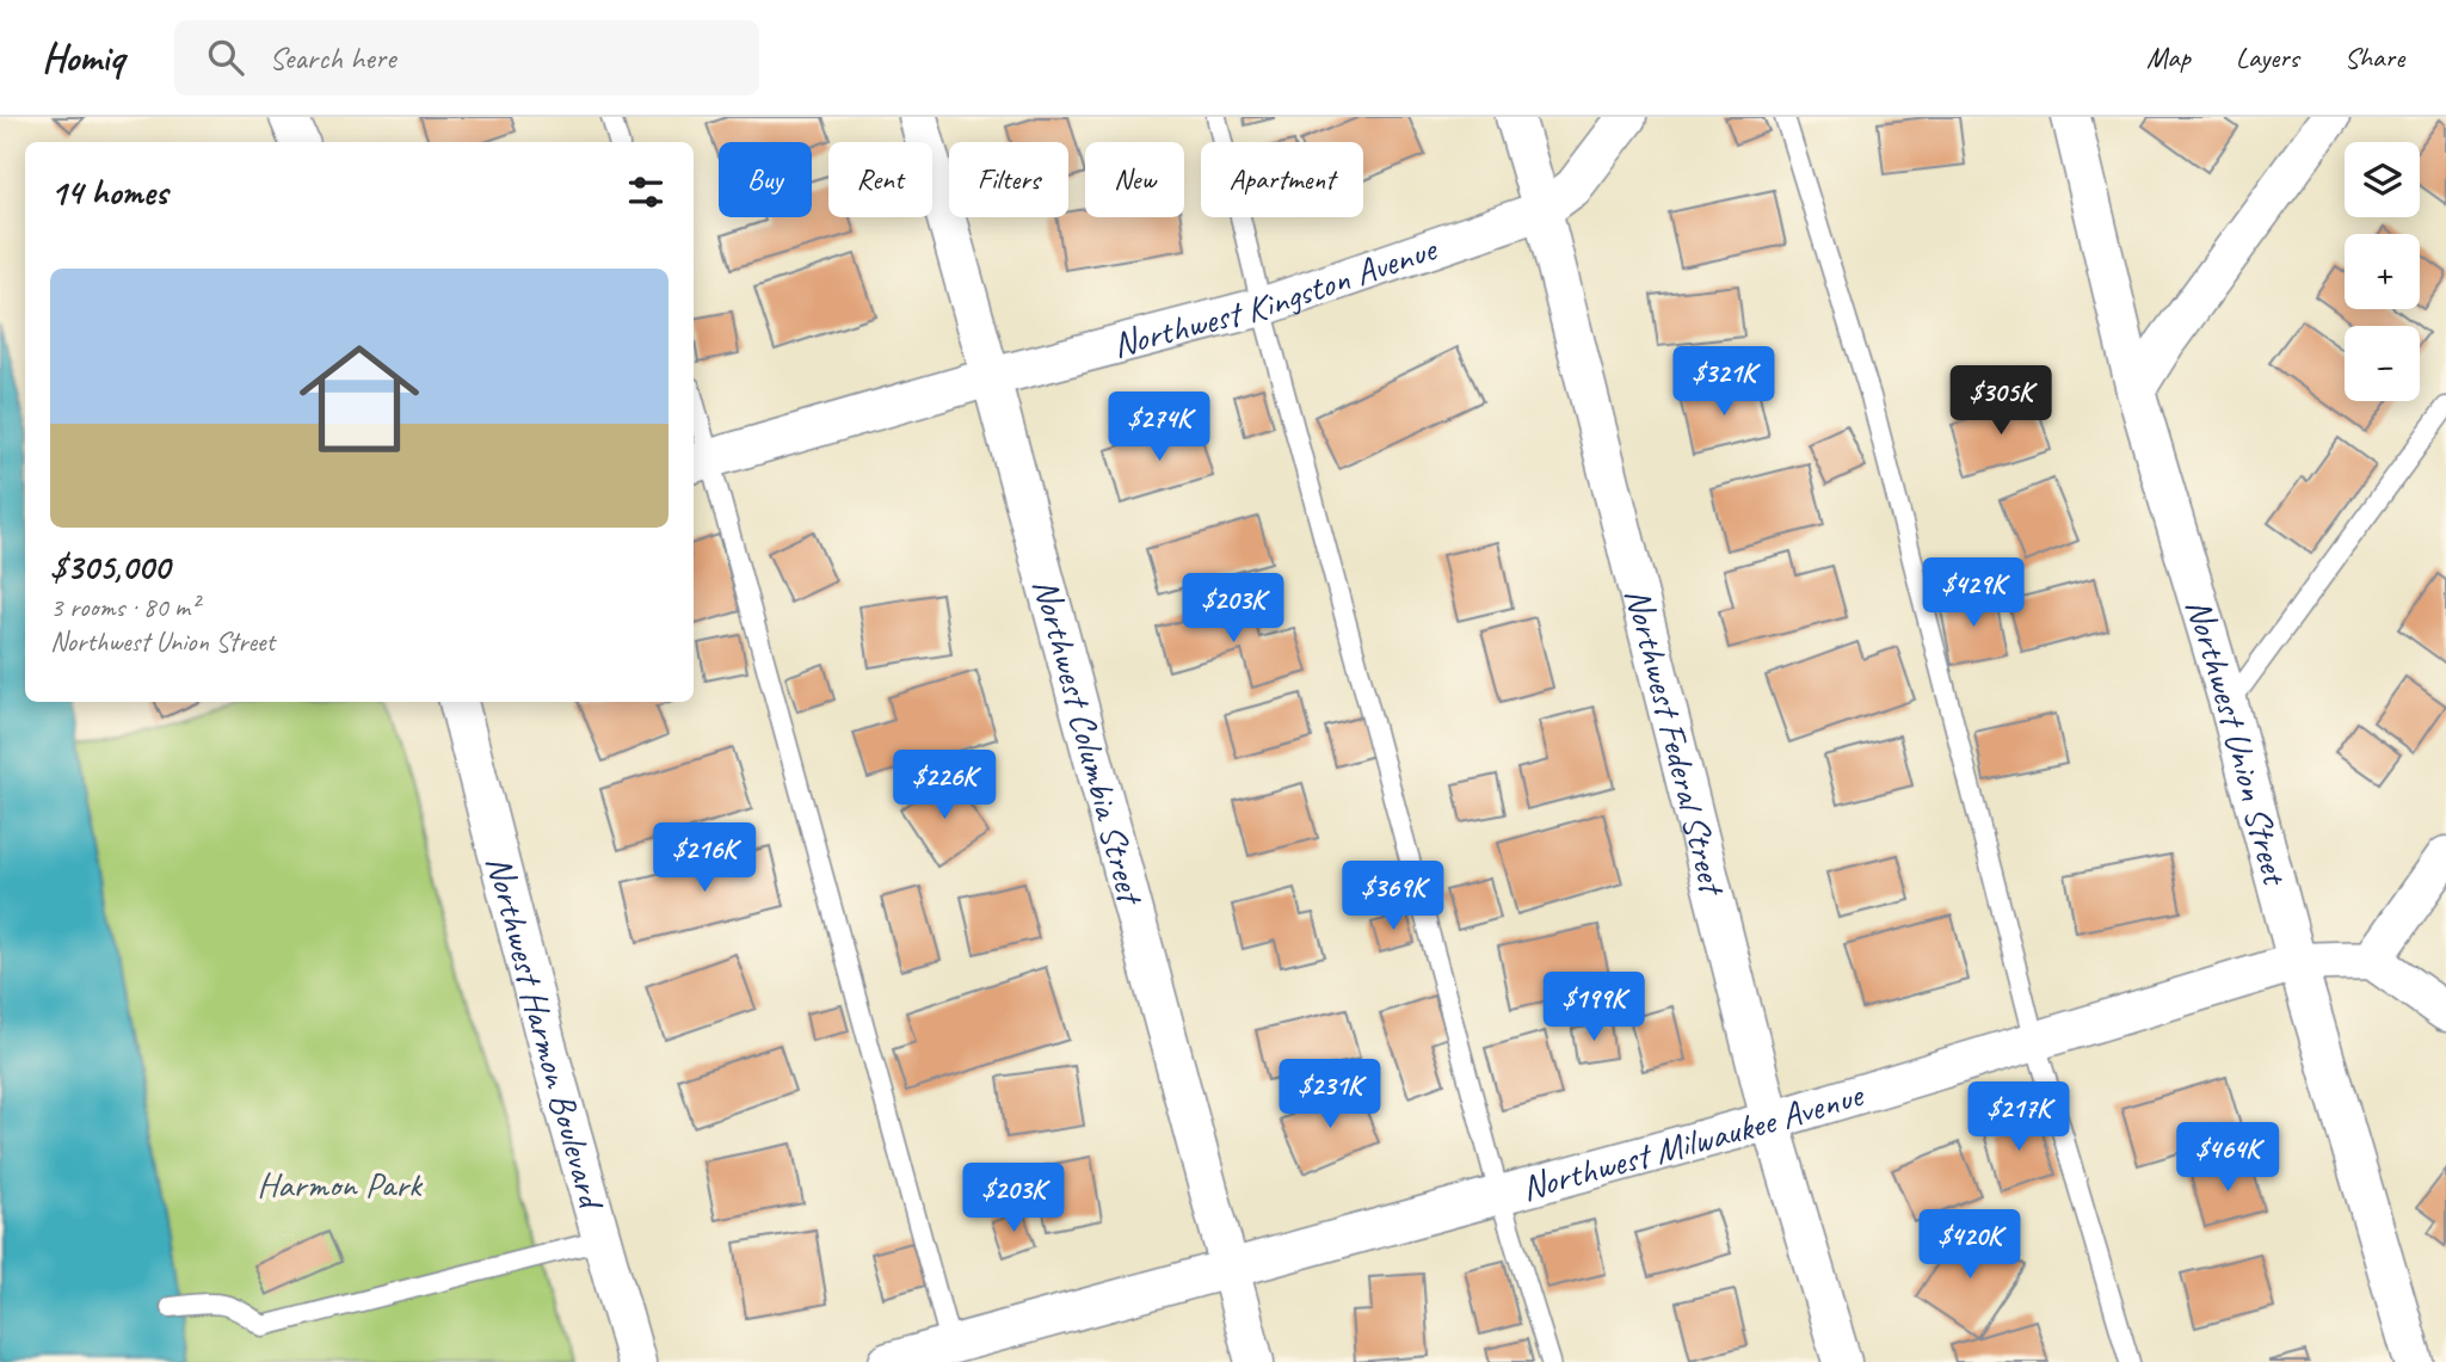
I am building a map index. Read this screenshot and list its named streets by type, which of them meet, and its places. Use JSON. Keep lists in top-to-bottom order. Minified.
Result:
{"streets":{"street":["Northwest Kingston Avenue","Northwest Columbia Street","Northwest Federal Street","Northwest Union Street","Northwest Harmon Boulevard","Northwest Milwaukee Avenue"]},"crossings":[["Northwest Kingston Avenue","Northwest Columbia Street"],["Northwest Kingston Avenue","Northwest Federal Street"],["Northwest Columbia Street","Northwest Milwaukee Avenue"],["Northwest Federal Street","Northwest Milwaukee Avenue"],["Northwest Union Street","Northwest Milwaukee Avenue"]],"parks":["Harmon Park"],"page":{"header":"Homiq","search":"Search here","nav":["Map","Layers","Share"],"map_buttons":["+","−"],"chip":["Buy","Rent","Filters","New","Apartment"],"heading":"14 homes","list":[{"name":"$305,000","note":"3 rooms · 80 m² · Northwest Union Street"}],"price":["$321K","$305K","$274K","$429K","$203K","$226K","$216K","$369K","$199K","$231K","$217K","$464K","$203K","$420K"]}}
